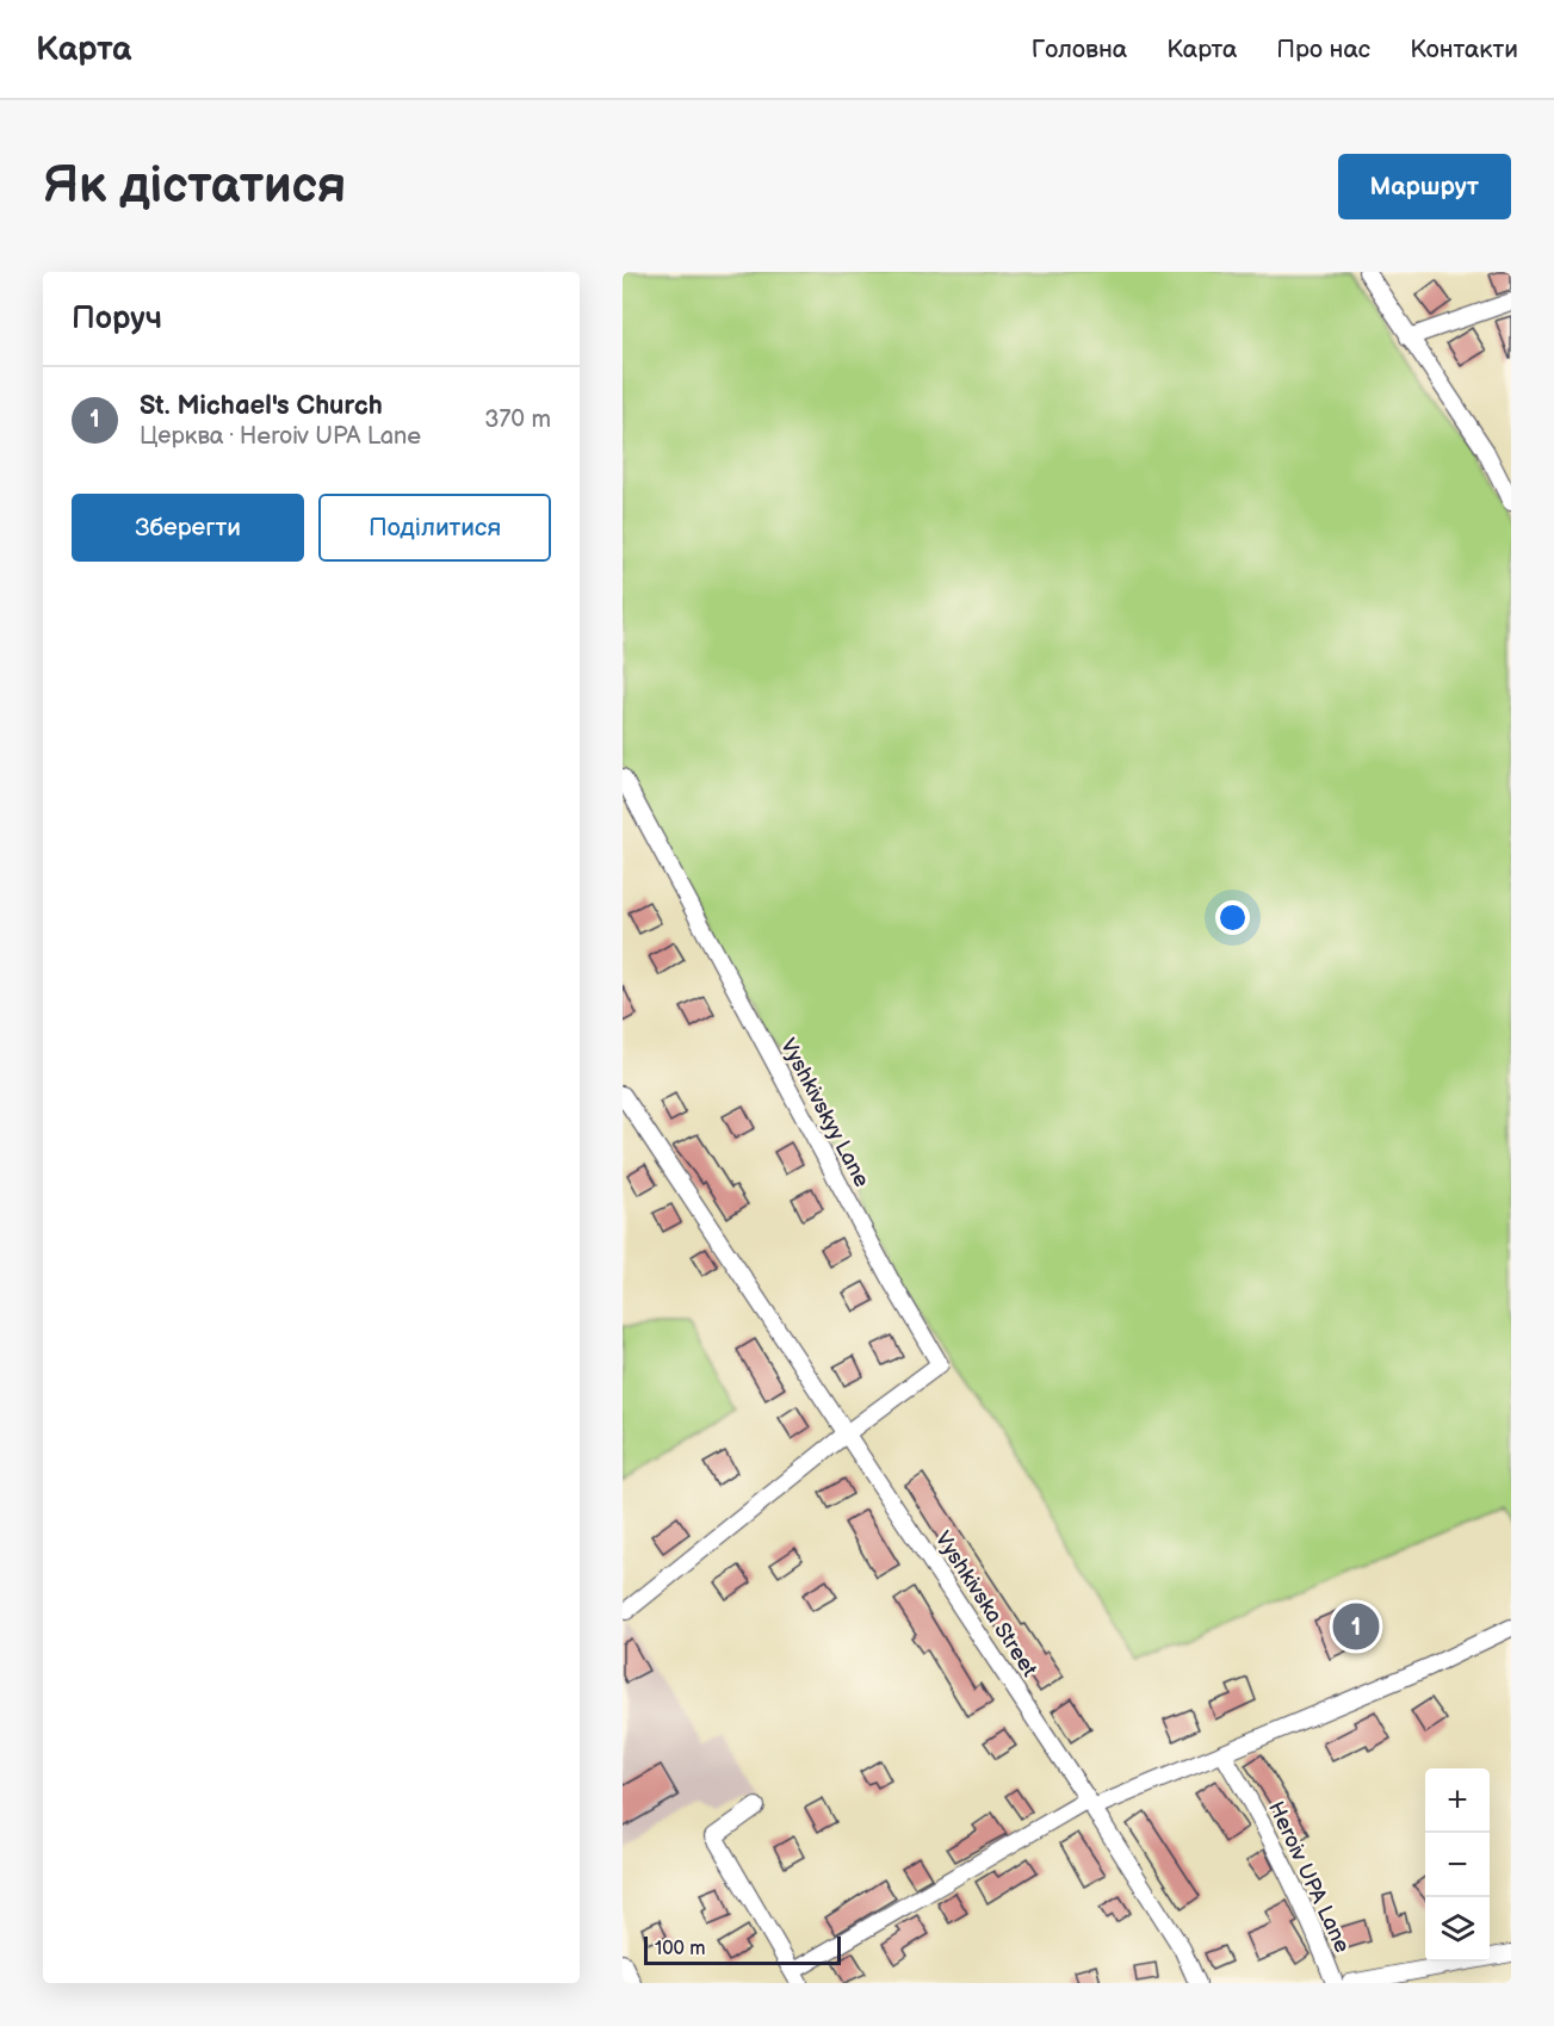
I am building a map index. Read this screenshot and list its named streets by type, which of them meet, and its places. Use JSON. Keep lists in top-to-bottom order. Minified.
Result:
{"streets":{"street":["Vyshkivskyy Lane","Vyshkivska Street","Heroiv UPA Lane"]},"crossings":[["Vyshkivskyy Lane","Vyshkivska Street"]],"scale_bar":"100 m","page":{"header":"Карта","nav":["Головна","Карта","Про нас","Контакти"],"buttons":["Маршрут",["Зберегти","Поділитися"]],"title":"Як дістатися","heading":"Поруч","list":[{"mark":"1","name":"St. Michael's Church","note":"Церква · Heroiv UPA Lane","value":"370 m"}],"pins":"1","map_buttons":["+","−"],"scale":"100 m"}}
